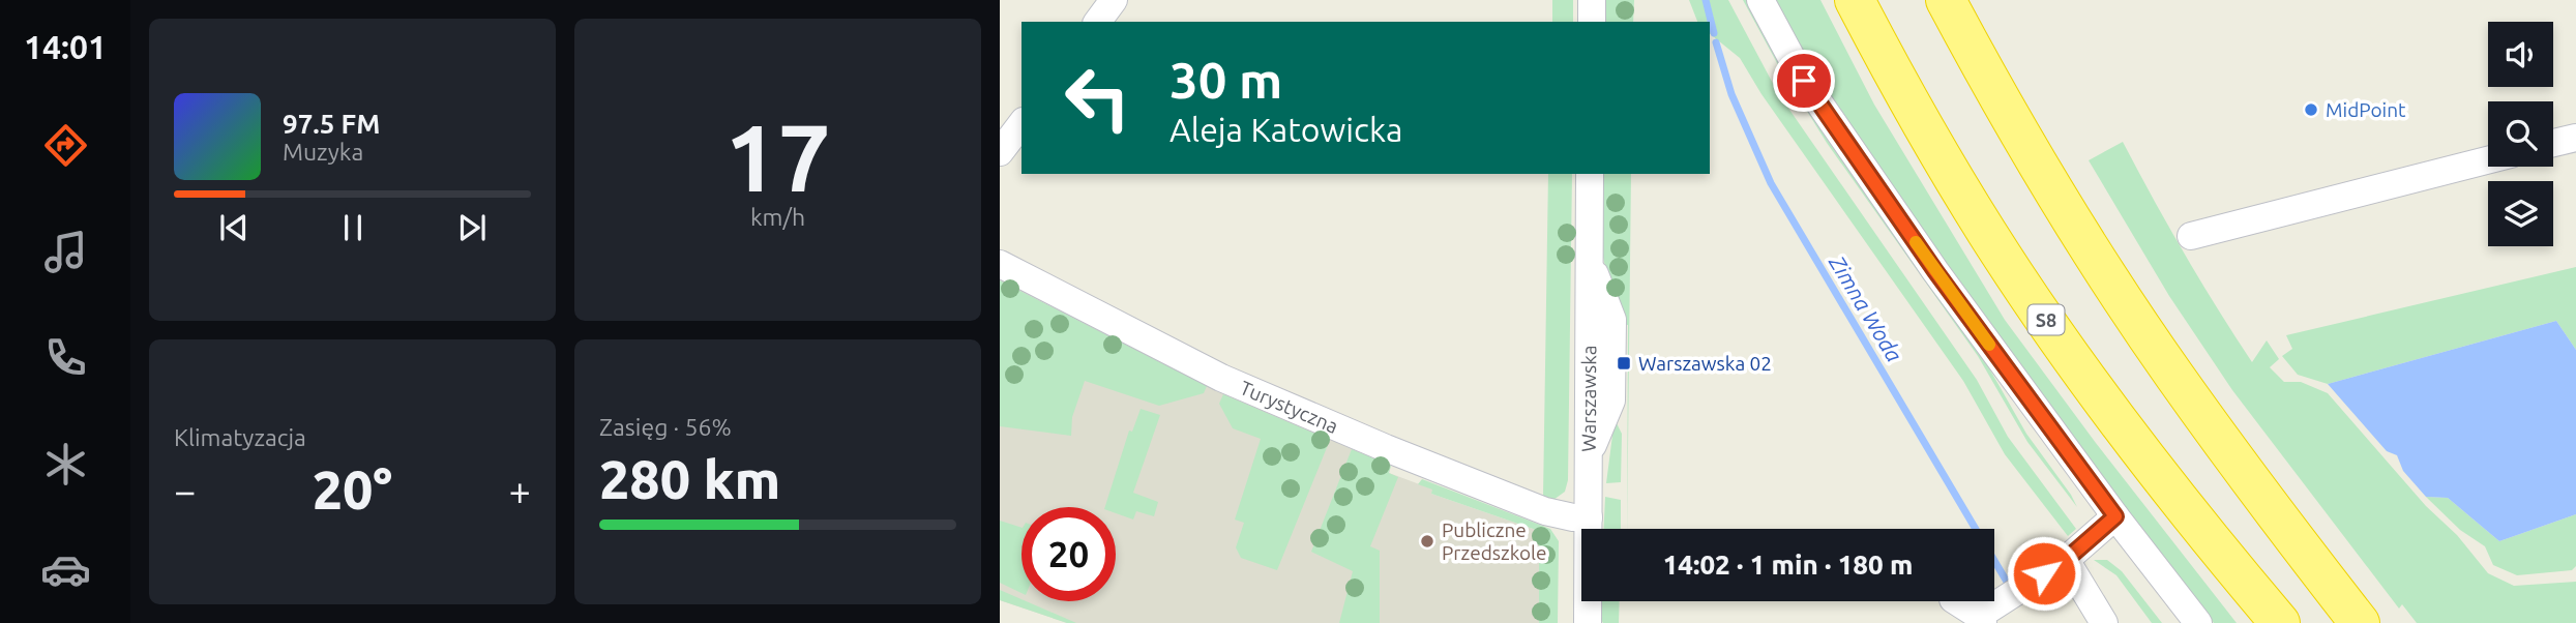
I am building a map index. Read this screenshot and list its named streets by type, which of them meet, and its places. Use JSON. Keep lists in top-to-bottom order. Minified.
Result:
{"streets":{"highway":["S8"],"street":["Warszawska","Turystyczna"]},"crossings":[["Warszawska","Turystyczna"]],"water":["Zimna Woda"],"places":{"other":["MidPoint","Publiczne Przedszkole"],"transit":["Warszawska 02"]},"page":{"tabs":"14:01","tile":[["17","km/h"],"Klimatyzacja",["Zasięg · 56%","280 km"]],"turn":["30 m","Aleja Katowicka"],"song":["97.5 FM","Muzyka"],"heat":["−","20°","+"],"limit":"20","trip":"14:02 · 1 min · 180 m"}}
